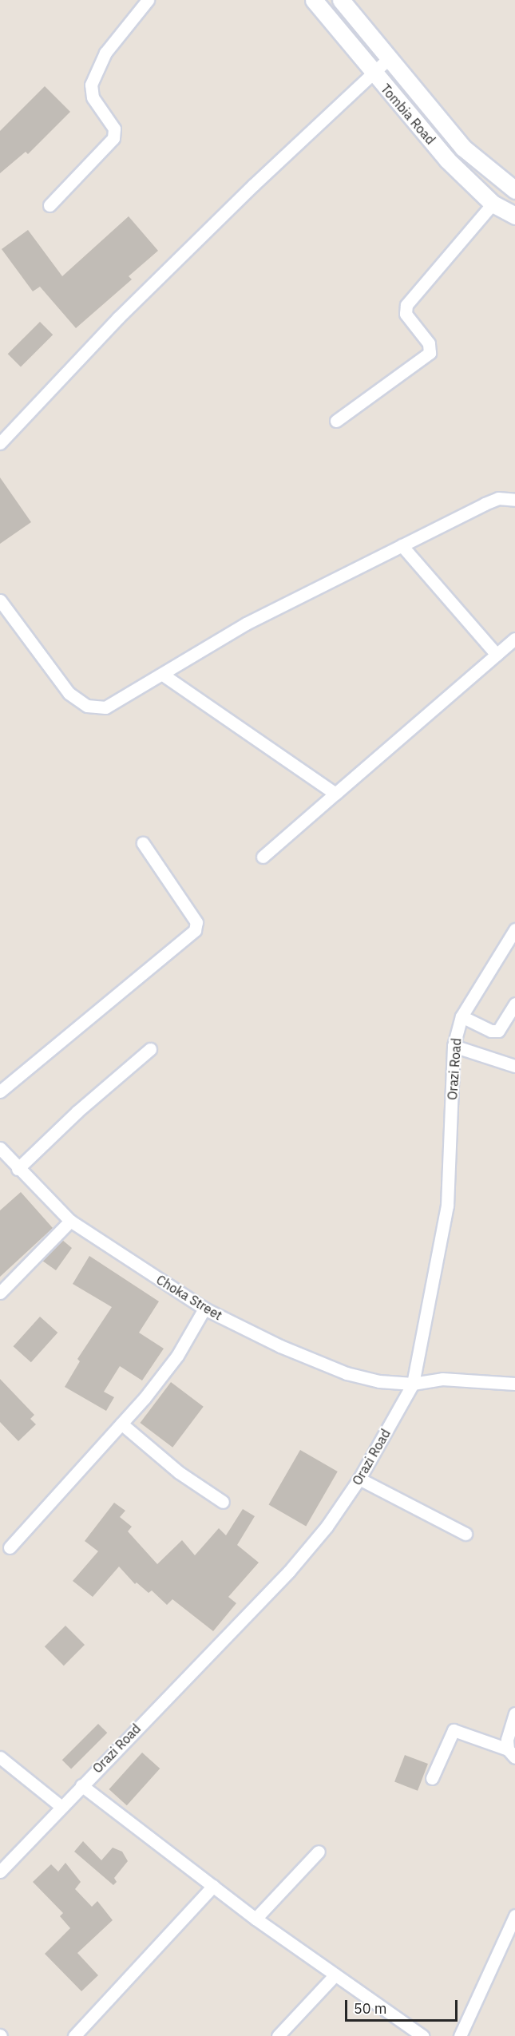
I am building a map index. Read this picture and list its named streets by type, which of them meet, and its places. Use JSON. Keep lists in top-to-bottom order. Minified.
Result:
{"streets":{"main road":["Tombia Road"],"street":["Orazi Road","Choka Street"]},"crossings":[["Orazi Road","Choka Street"]],"scale_bar":"50 m"}
